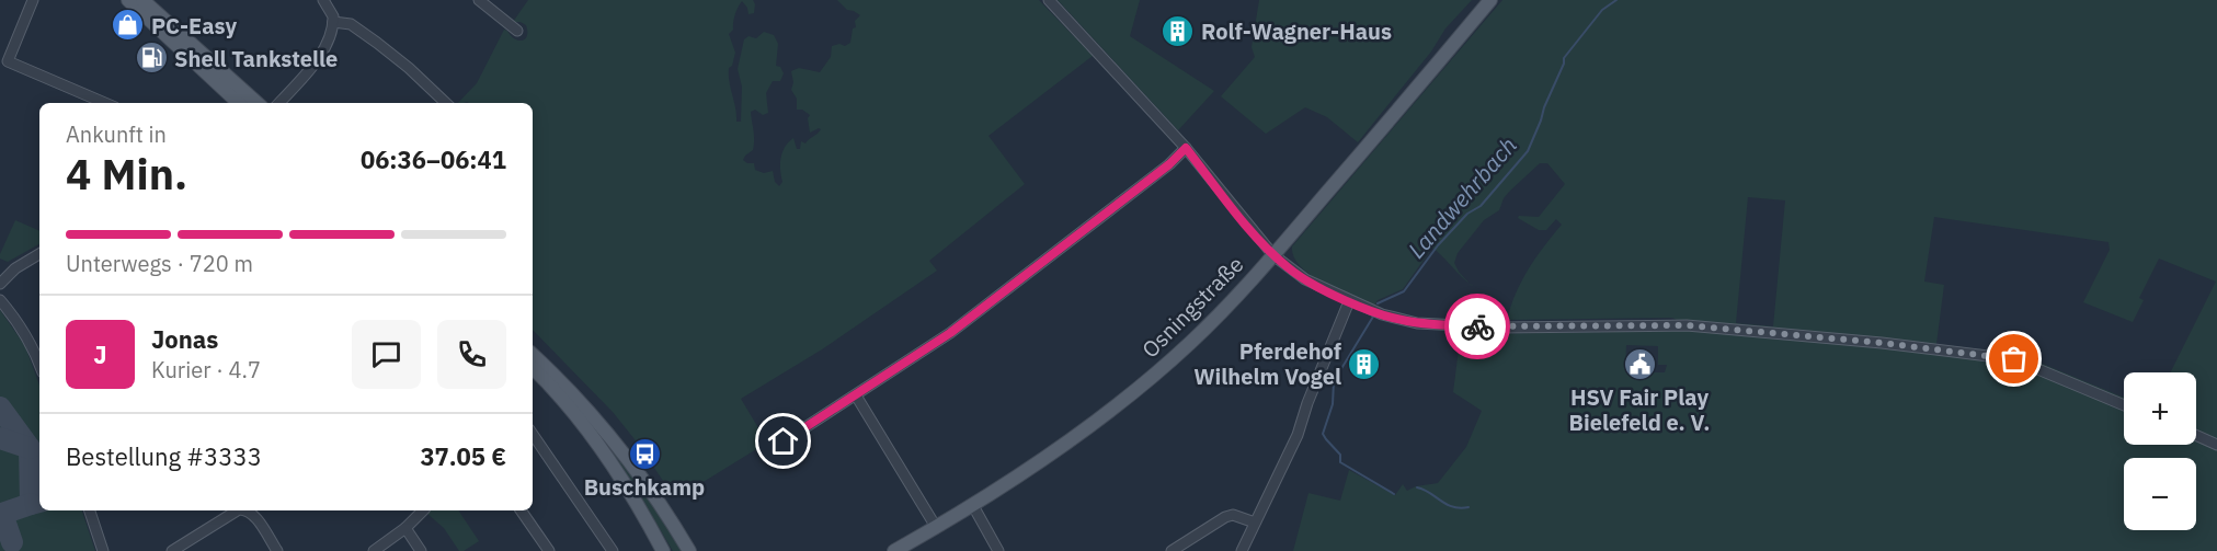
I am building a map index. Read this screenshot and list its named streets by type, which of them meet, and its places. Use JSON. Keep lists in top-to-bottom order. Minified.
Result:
{"streets":{"main road":["Osningstraße"]},"water":["Landwehrbach"],"places":{"shop":["PC-Easy"],"building":["Rolf-Wagner-Haus","Pferdehof Wilhelm Vogel"],"fuel station":["Shell Tankstelle"],"public building":["HSV Fair Play Bielefeld e. V."],"bus stop":["Buschkamp"]},"page":{"heading":["4 Min.","Ankunft in","06:36–06:41"],"panel":["Jonas","Kurier · 4.7","Bestellung #3333","37.05 €"],"bar":"Unterwegs · 720 m","round":"J","map_buttons":["+","−"]}}
